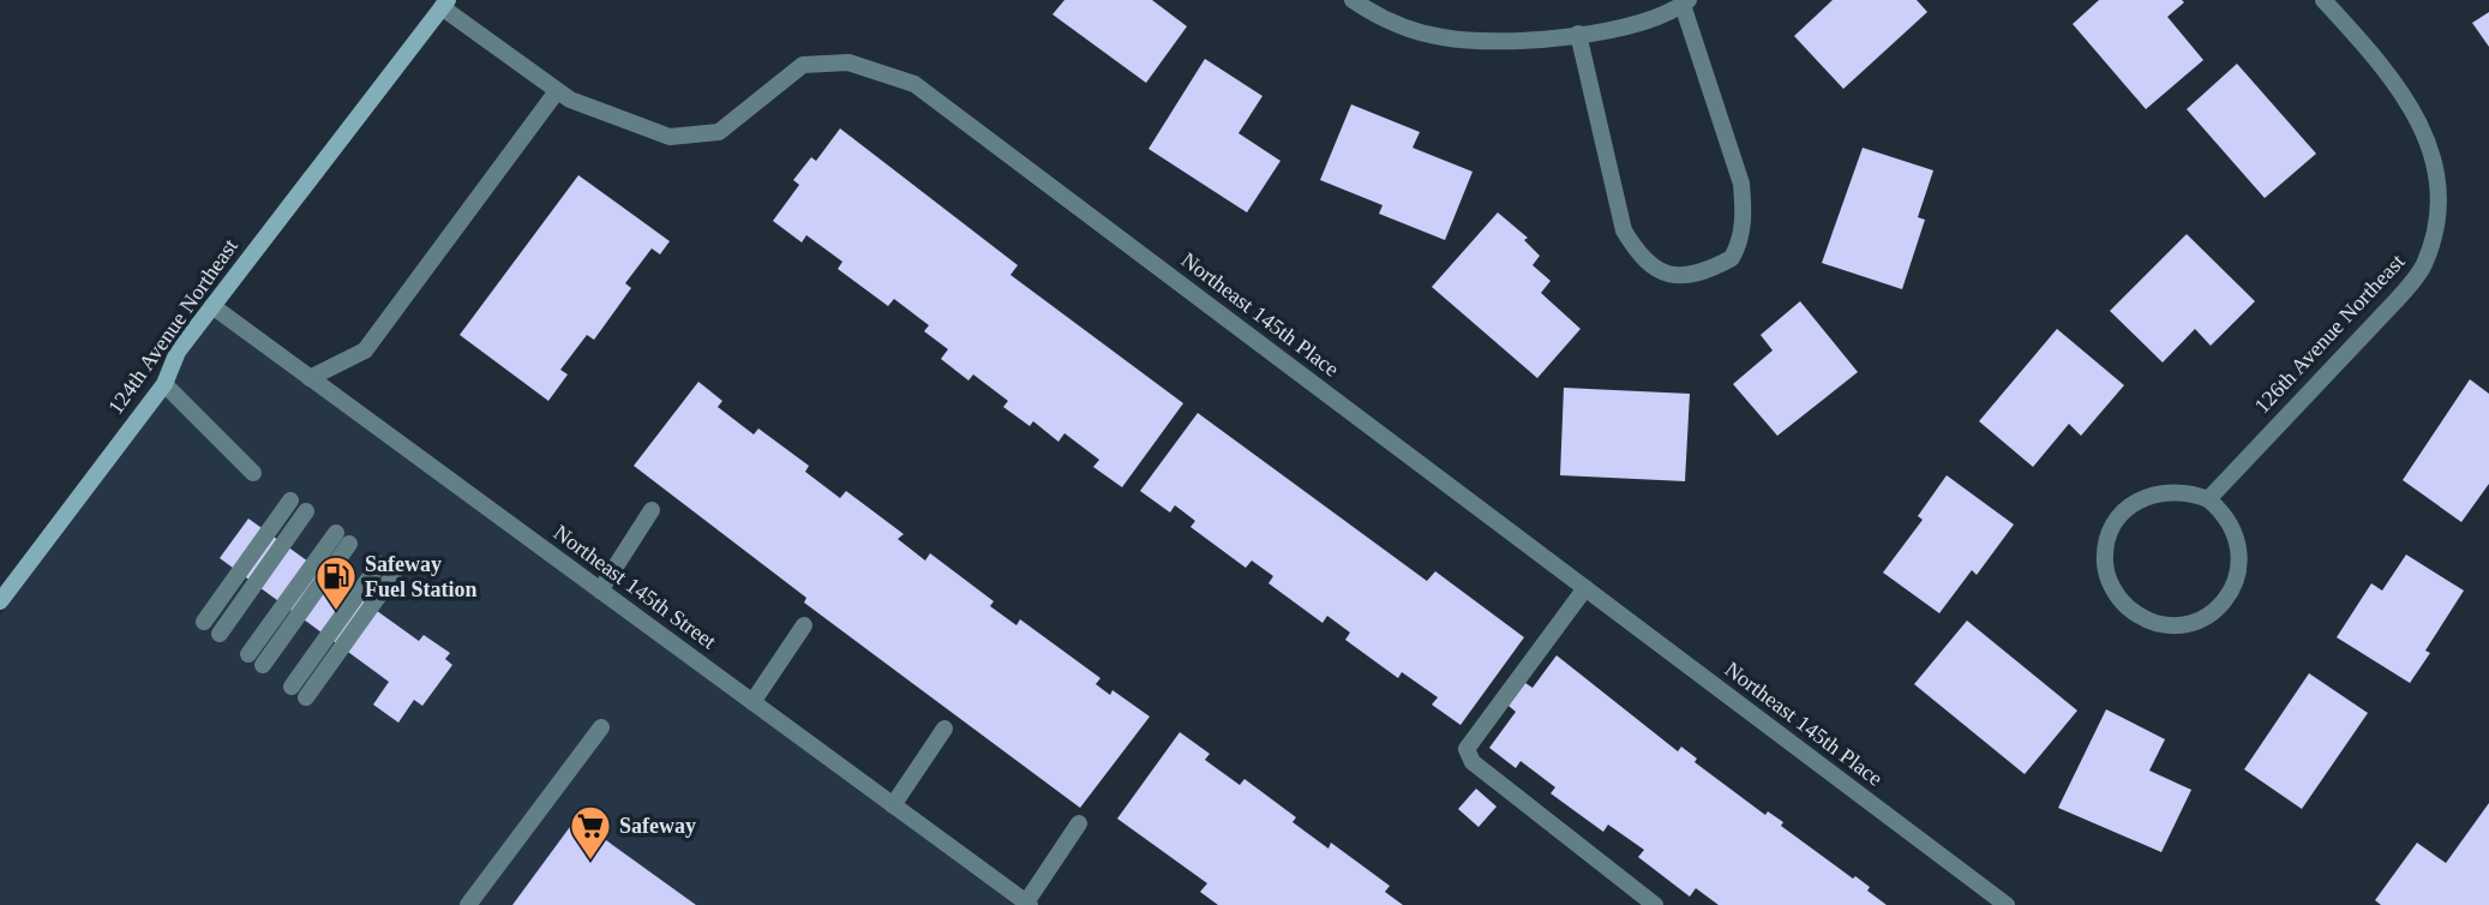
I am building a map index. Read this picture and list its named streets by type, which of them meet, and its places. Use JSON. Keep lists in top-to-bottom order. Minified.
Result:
{"streets":{"street":["Northeast 145th Place","124th Avenue Northeast","126th Avenue Northeast","Northeast 145th Street"]},"crossings":[["Northeast 145th Place","124th Avenue Northeast"],["124th Avenue Northeast","Northeast 145th Street"]],"places":{"fuel station":["Safeway Fuel Station"],"supermarket":["Safeway"]}}
